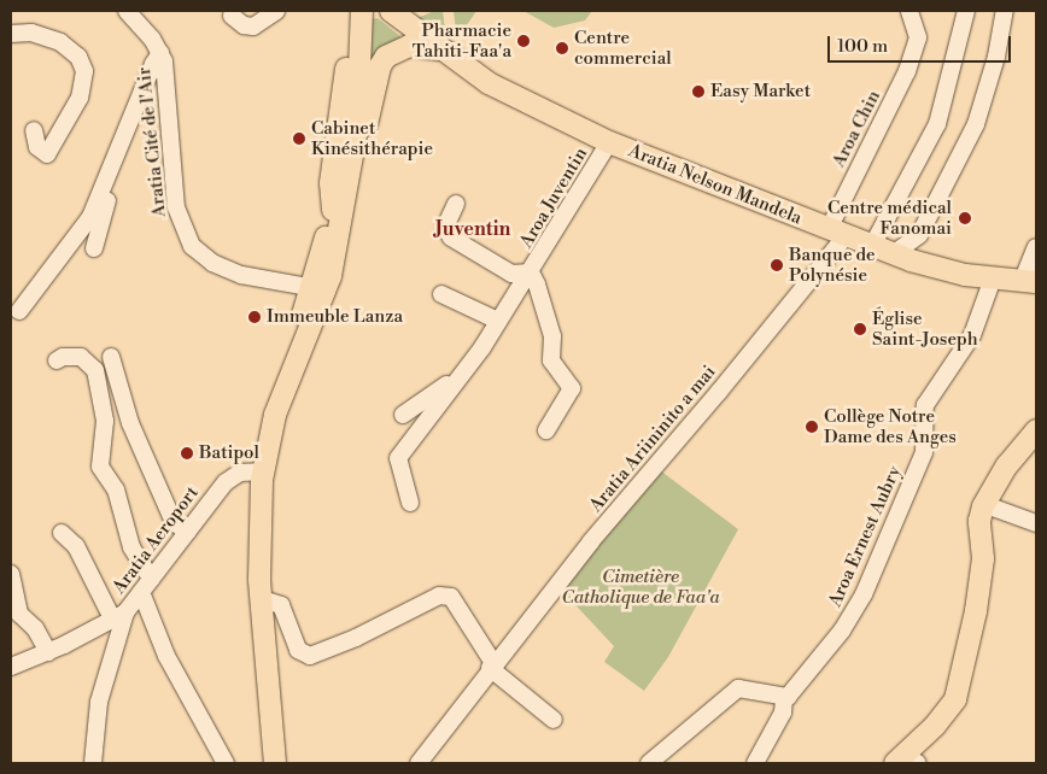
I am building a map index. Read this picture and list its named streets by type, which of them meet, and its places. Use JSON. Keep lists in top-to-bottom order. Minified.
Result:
{"streets":{"main road":["Aratia Nelson Mandela"],"street":["Aroa Chin","Aratia Cité de l'Air","Aroa Juventin","Aratia Ariininito a mai","Aroa Ernest Aubry","Aratia Aeroport"]},"crossings":[["Aroa Chin","Aratia Nelson Mandela"],["Aroa Chin","Aratia Ariininito a mai"],["Aratia Nelson Mandela","Aroa Juventin"],["Aratia Nelson Mandela","Aratia Ariininito a mai"],["Aratia Nelson Mandela","Aroa Ernest Aubry"]],"districts":["Juventin"],"parks":["Cimetière Catholique de Faa'a"],"places":["Pharmacie Tahiti-Faa'a","Centre commercial","Easy Market","Cabinet Kinésithérapie","Centre médical Fanomai","Banque de Polynésie","Immeuble Lanza","Église Saint-Joseph","Collège Notre Dame des Anges","Batipol"],"scale_bar":"100 m"}
